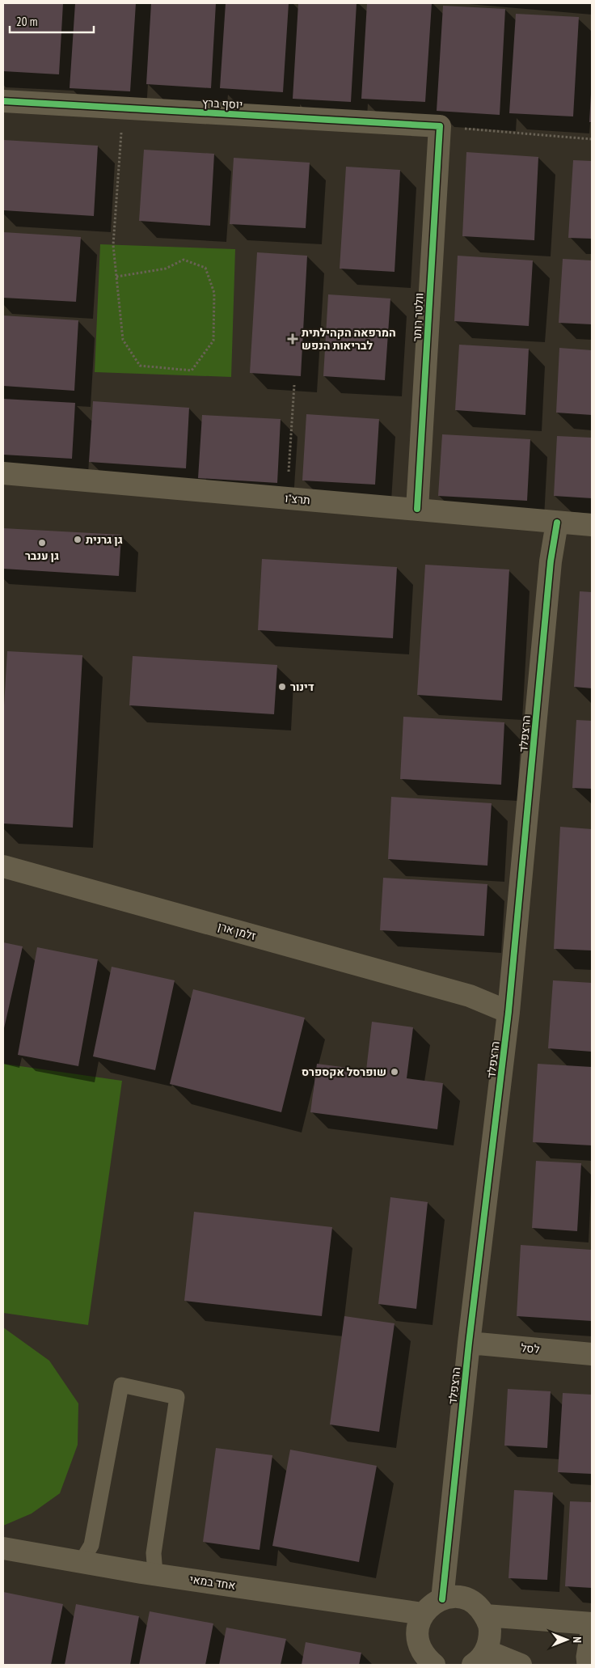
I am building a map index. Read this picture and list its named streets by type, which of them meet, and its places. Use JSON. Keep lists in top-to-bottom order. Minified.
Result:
{"streets":{"street":["יוסף ברץ","וולטר רותר","תרצ\"ו","הרצפלד","זלמן ארן","לסל","אחד במאי"]},"crossings":[["יוסף ברץ","וולטר רותר"],["וולטר רותר","תרצ\"ו"],["תרצ\"ו","הרצפלד"],["הרצפלד","זלמן ארן"],["הרצפלד","לסל"]],"places":{"health":["המרפאה הקהילתית לבריאות הנפש"],"other":["גן גרנית","גן ענבר","דינור","שופרסל אקספרס"]},"scale_bar":"20 m","north":"right"}
